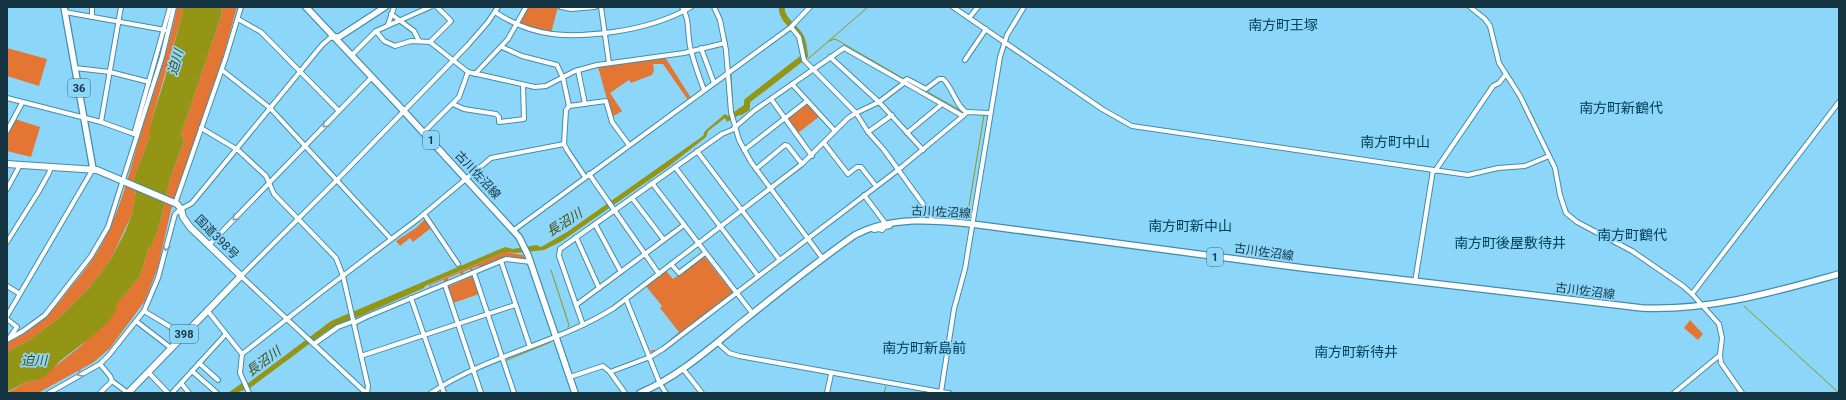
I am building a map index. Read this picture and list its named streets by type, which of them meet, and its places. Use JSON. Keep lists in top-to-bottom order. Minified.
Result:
{"streets":{"highway":["国道398号","398"],"main road":["36","1","古川佐沼線"]},"crossings":[["36","国道398号"]],"districts":["南方町王塚","南方町新鶴代","南方町中山","南方町新中山","南方町鶴代","南方町後屋敷待井","南方町新島前","南方町新待井"],"water":["迫川","長沼川"]}
